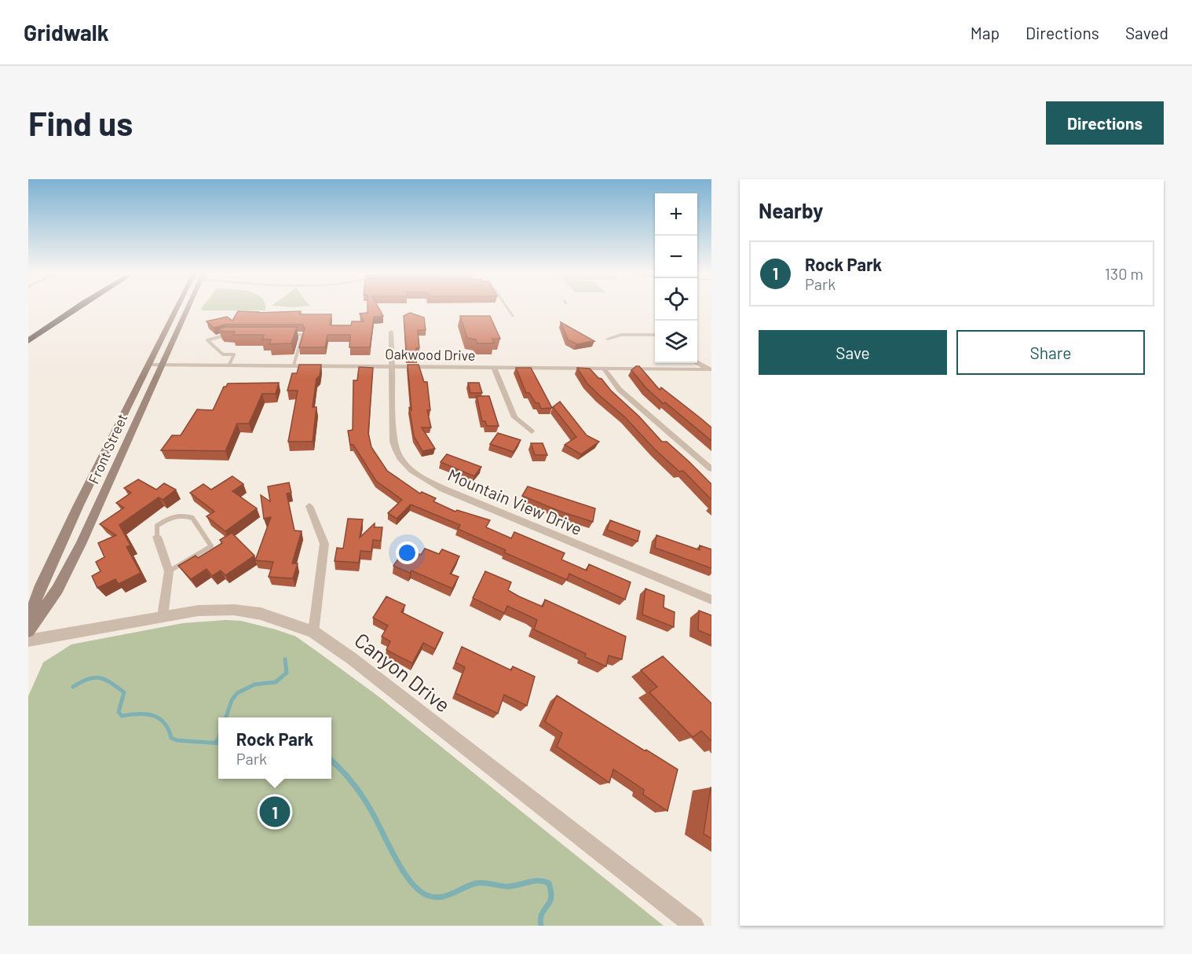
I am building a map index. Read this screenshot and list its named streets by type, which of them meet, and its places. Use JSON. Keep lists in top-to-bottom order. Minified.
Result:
{"streets":{"main road":["Front Street"],"street":["Oakwood Drive","Mountain View Drive","Canyon Drive"]},"crossings":[["Oakwood Drive","Front Street"],["Oakwood Drive","Mountain View Drive"]],"page":{"header":"Gridwalk","nav":["Map","Directions","Saved"],"buttons":["Directions",["Save","Share"]],"title":"Find us","heading":"Nearby","map_buttons":["+","−"],"list":[{"mark":"1","name":"Rock Park","note":"Park","value":"130 m"}],"popup":["Rock Park","Park"],"pins":"1"}}
